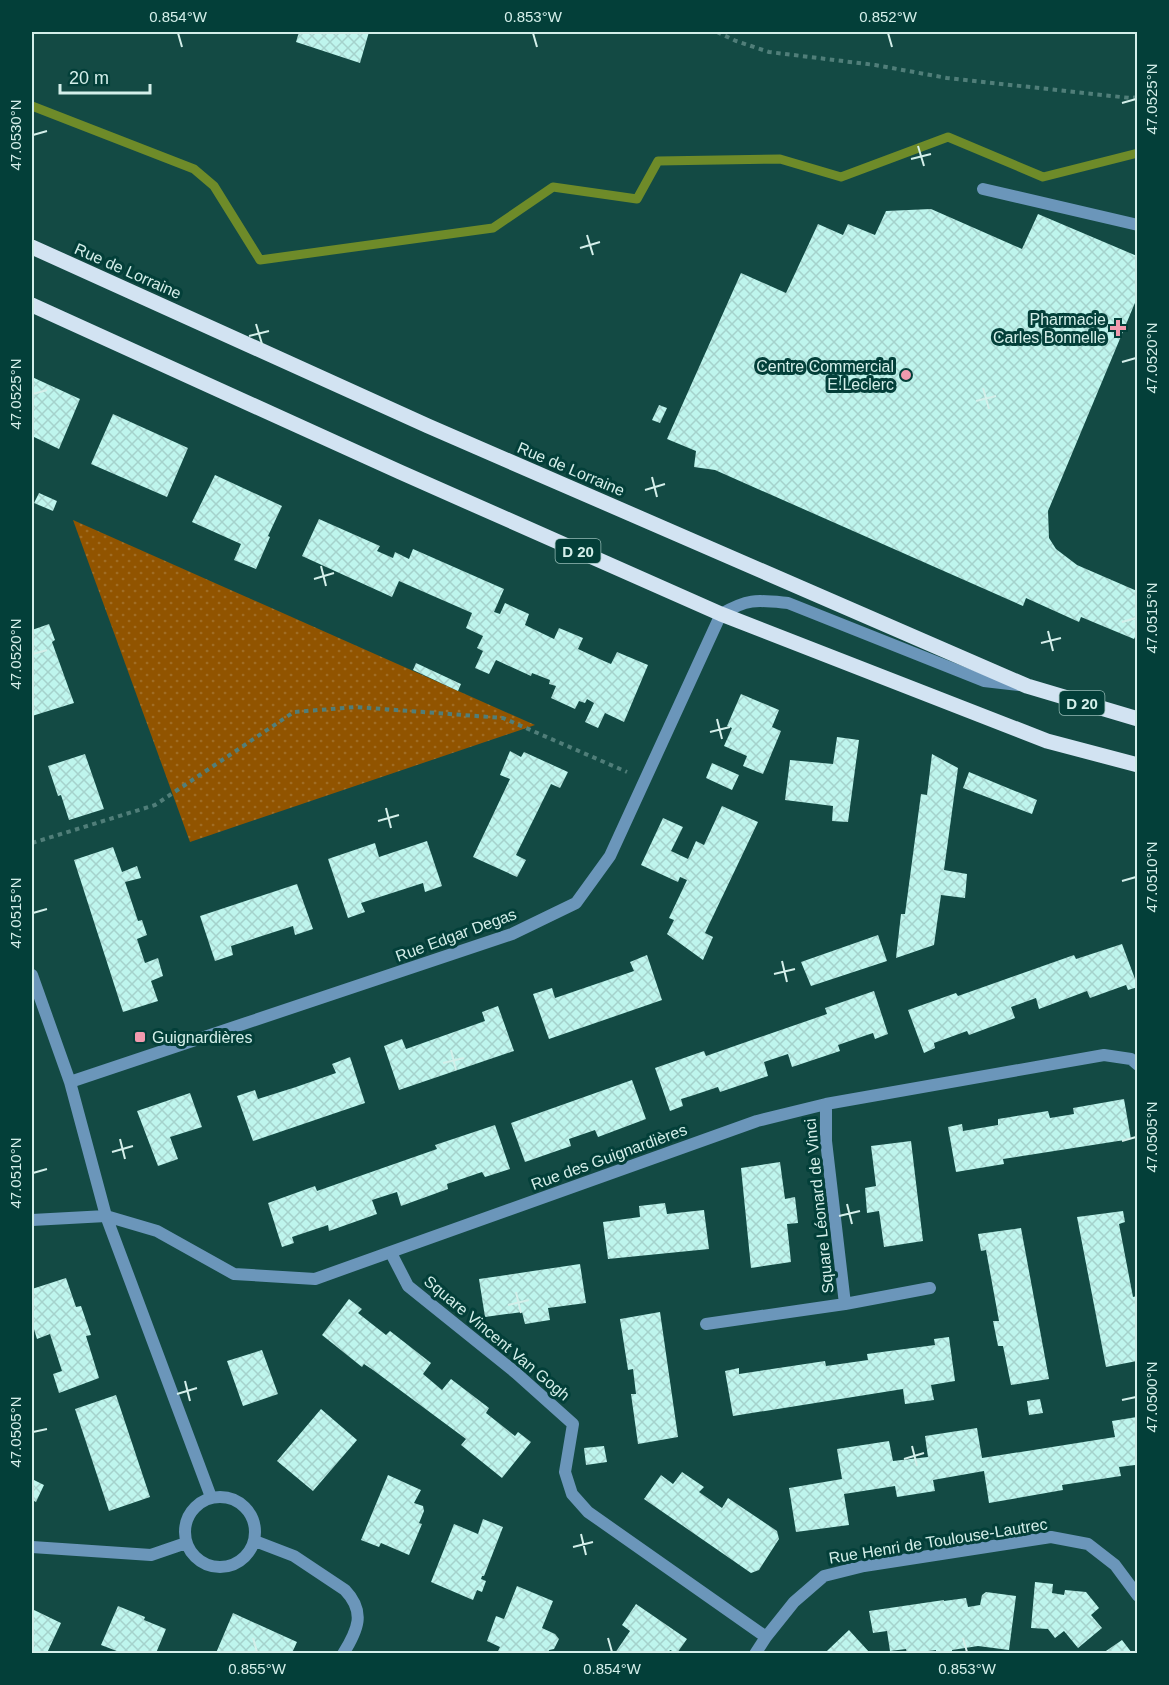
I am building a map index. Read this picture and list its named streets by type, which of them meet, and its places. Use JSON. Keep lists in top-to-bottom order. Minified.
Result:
{"streets":{"main road":["Rue de Lorraine","D 20"],"street":["Rue Edgar Degas","Rue des Guignardières","Square Léonard de Vinci","Square Vincent Van Gogh","Rue Henri de Toulouse-Lautrec"]},"crossings":[["D 20","Rue Edgar Degas"],["Rue des Guignardières","Square Léonard de Vinci"],["Rue des Guignardières","Square Vincent Van Gogh"],["Square Vincent Van Gogh","Rue Henri de Toulouse-Lautrec"]],"places":{"health":["Pharmacie Carles Bonnelle"],"other":["Centre Commercial E.Leclerc"],"transit":["Guignardières"]},"scale_bar":"20 m","coordinates":["0.854°W","0.853°W","0.852°W","47.0525°N","47.0530°N","47.0520°N","47.0515°N","47.0510°N","47.0505°N","47.0500°N","0.855°W"]}
